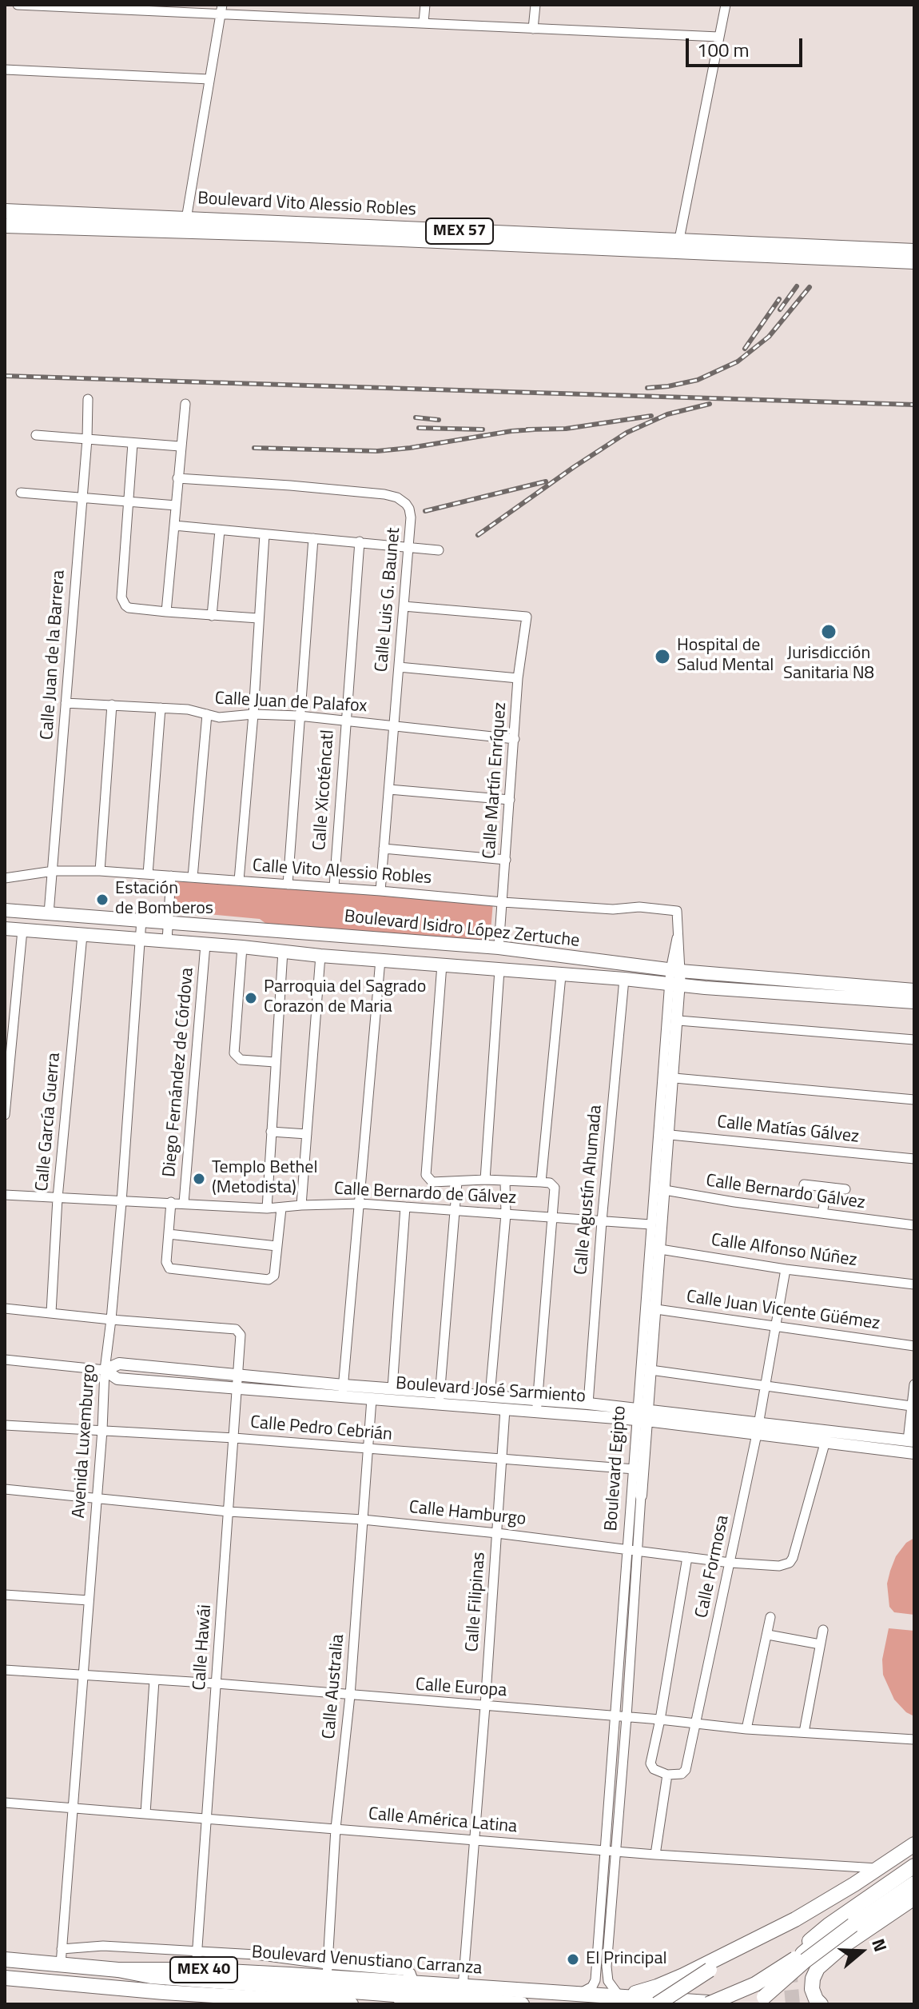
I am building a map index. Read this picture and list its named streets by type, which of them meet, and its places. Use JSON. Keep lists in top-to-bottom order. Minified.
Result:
{"streets":{"main road":["Boulevard Vito Alessio Robles","MEX 57","Boulevard Isidro López Zertuche","Boulevard Venustiano Carranza","MEX 40"],"street":["Calle Luis G. Baunet","Calle Juan de la Barrera","Calle Juan de Palafox","Calle Martín Enríquez","Calle Xicoténcatl","Calle Vito Alessio Robles","Diego Fernández de Córdova","Calle García Guerra","Calle Matías Gálvez","Calle Agustín Ahumada","Calle Bernardo Gálvez","Calle Bernardo de Gálvez","Calle Alfonso Núñez","Calle Juan Vicente Güémez","Boulevard José Sarmiento","Calle Pedro Cebrián","Avenida Luxemburgo","Boulevard Egipto","Calle Hamburgo","Calle Formosa","Calle Filipinas","Calle Hawái","Calle Australia","Calle Europa","Calle América Latina"]},"crossings":[["Calle Luis G. Baunet","Calle Juan de Palafox"],["Calle Luis G. Baunet","Calle Martín Enríquez"],["Calle Luis G. Baunet","Calle Vito Alessio Robles"],["Calle Juan de la Barrera","Calle Juan de Palafox"],["Calle Juan de la Barrera","Calle Vito Alessio Robles"],["Calle Juan de la Barrera","Boulevard Isidro López Zertuche"],["Calle Juan de Palafox","Calle Martín Enríquez"],["Calle Juan de Palafox","Calle Xicoténcatl"],["Calle Martín Enríquez","Calle Vito Alessio Robles"],["Calle Martín Enríquez","Boulevard Isidro López Zertuche"],["Calle Xicoténcatl","Calle Vito Alessio Robles"],["Calle Vito Alessio Robles","Boulevard Egipto"],["Boulevard Isidro López Zertuche","Diego Fernández de Córdova"],["Boulevard Isidro López Zertuche","Calle García Guerra"],["Boulevard Isidro López Zertuche","Calle Agustín Ahumada"],["Boulevard Isidro López Zertuche","Avenida Luxemburgo"],["Boulevard Isidro López Zertuche","Boulevard Egipto"],["Diego Fernández de Córdova","Calle Bernardo de Gálvez"],["Calle García Guerra","Calle Bernardo de Gálvez"],["Calle Matías Gálvez","Boulevard Egipto"],["Calle Agustín Ahumada","Calle Bernardo de Gálvez"],["Calle Agustín Ahumada","Boulevard José Sarmiento"],["Calle Bernardo Gálvez","Boulevard Egipto"],["Calle Bernardo de Gálvez","Avenida Luxemburgo"],["Calle Bernardo de Gálvez","Boulevard Egipto"],["Calle Alfonso Núñez","Boulevard Egipto"],["Calle Alfonso Núñez","Calle Formosa"],["Calle Juan Vicente Güémez","Boulevard Egipto"],["Calle Juan Vicente Güémez","Calle Formosa"],["Boulevard José Sarmiento","Avenida Luxemburgo"],["Boulevard José Sarmiento","Boulevard Egipto"],["Boulevard José Sarmiento","Calle Hamburgo"],["Boulevard José Sarmiento","Calle Formosa"],["Boulevard José Sarmiento","Calle Filipinas"],["Boulevard José Sarmiento","Calle Hawái"],["Boulevard José Sarmiento","Calle Australia"],["Calle Pedro Cebrián","Avenida Luxemburgo"],["Calle Pedro Cebrián","Boulevard Egipto"],["Calle Pedro Cebrián","Calle Filipinas"],["Calle Pedro Cebrián","Calle Hawái"],["Calle Pedro Cebrián","Calle Australia"],["Avenida Luxemburgo","Calle Hamburgo"],["Avenida Luxemburgo","Calle Hawái"],["Avenida Luxemburgo","Calle Europa"],["Avenida Luxemburgo","Calle América Latina"],["Avenida Luxemburgo","Boulevard Venustiano Carranza"],["Boulevard Egipto","Calle Hamburgo"],["Boulevard Egipto","Calle Europa"],["Boulevard Egipto","Calle América Latina"],["Boulevard Egipto","Boulevard Venustiano Carranza"],["Calle Hamburgo","Calle Formosa"],["Calle Hamburgo","Calle Filipinas"],["Calle Hamburgo","Calle Hawái"],["Calle Hamburgo","Calle Australia"],["Calle Formosa","Calle Europa"],["Calle Filipinas","Calle Europa"],["Calle Filipinas","Calle América Latina"],["Calle Filipinas","Boulevard Venustiano Carranza"],["Calle Hawái","Calle Europa"],["Calle Hawái","Calle América Latina"],["Calle Hawái","Boulevard Venustiano Carranza"],["Calle Australia","Calle Europa"],["Calle Australia","Calle América Latina"],["Calle Australia","Boulevard Venustiano Carranza"]],"places":["Jurisdicción Sanitaria N8","Hospital de Salud Mental","Estación de Bomberos","Parroquia del Sagrado Corazon de Maria","Templo Bethel (Metodista)","El Principal"],"scale_bar":"100 m","north":"right"}
